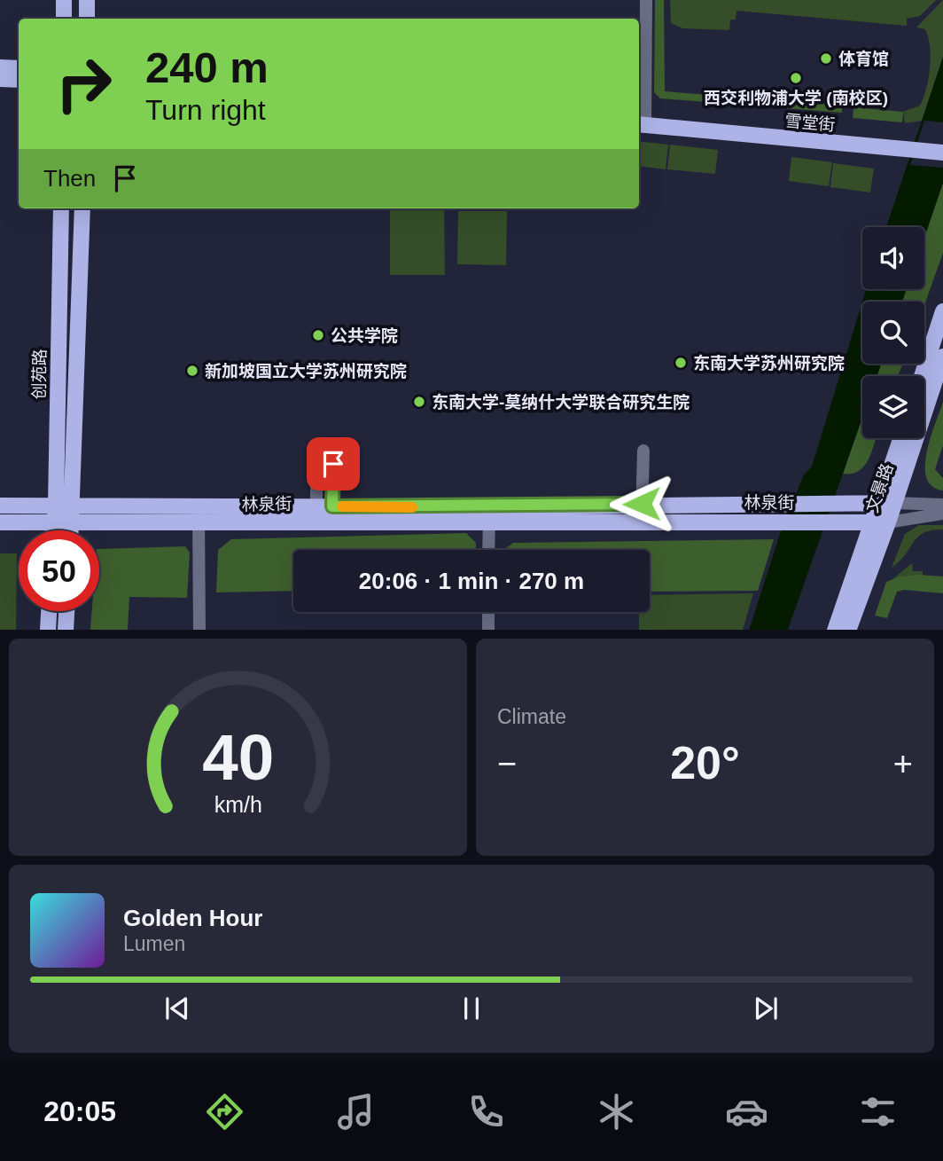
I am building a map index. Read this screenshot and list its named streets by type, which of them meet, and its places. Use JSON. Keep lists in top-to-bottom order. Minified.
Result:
{"streets":{"main road":["雪堂街","创苑路","文景路","林泉街"]},"crossings":[["创苑路","林泉街"],["文景路","林泉街"]],"places":["体育馆","西交利物浦大学 (南校区)","公共学院","东南大学苏州研究院","新加坡国立大学苏州研究院","东南大学-莫纳什大学联合研究生院"],"page":{"turn":["240 m","Turn right"],"then":"Then","limit":"50","trip":"20:06 · 1 min · 270 m","tile":"Climate","heat":["−","20°","+"],"song":["Golden Hour","Lumen"],"tabs":"20:05","gauge":["40","km/h"]}}
